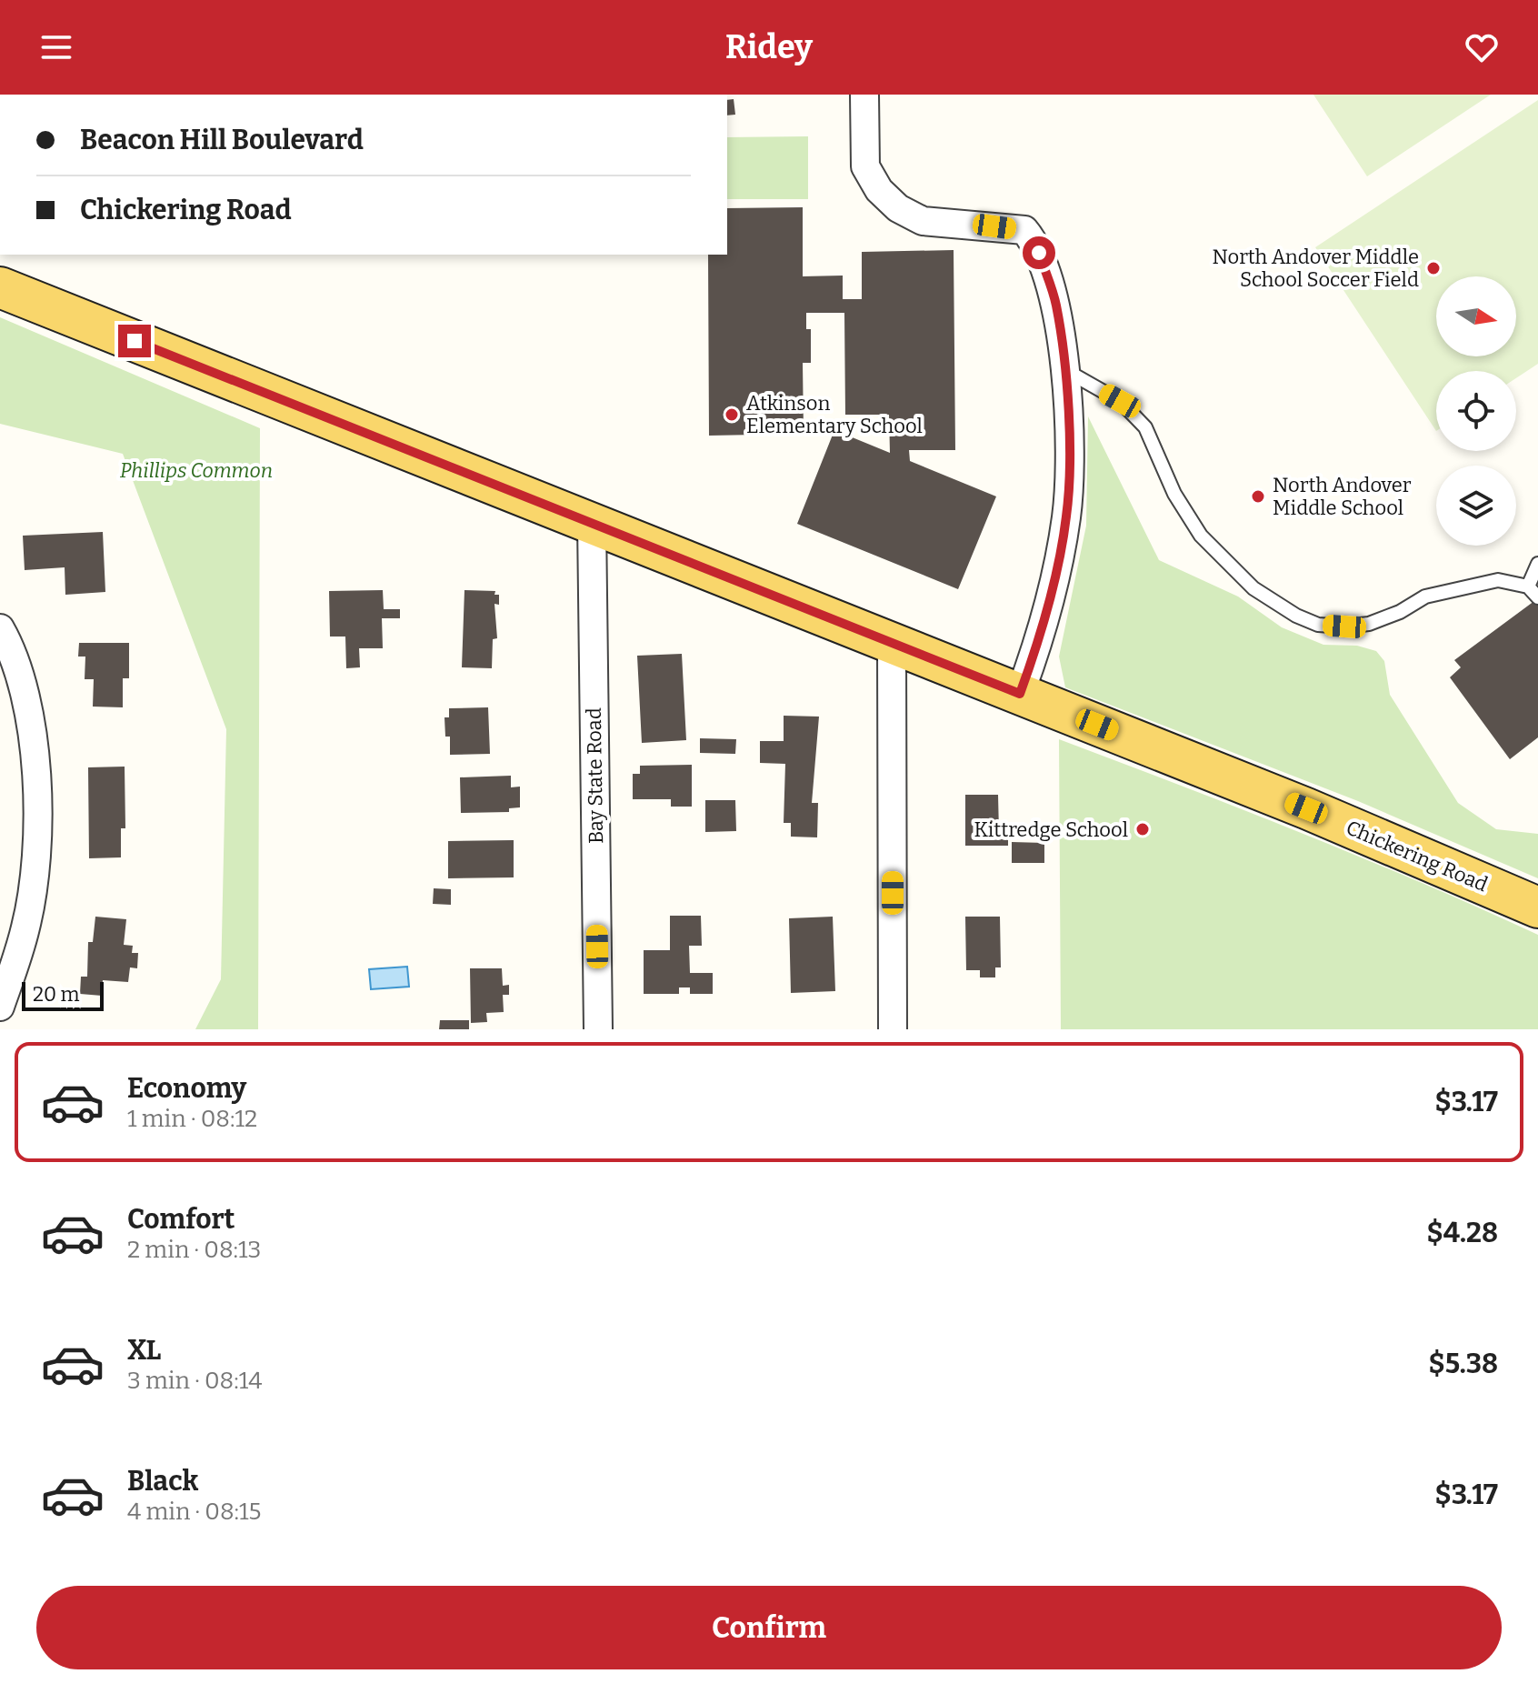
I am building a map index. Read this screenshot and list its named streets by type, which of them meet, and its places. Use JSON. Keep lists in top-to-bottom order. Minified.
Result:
{"streets":{"main road":["Chickering Road"],"street":["Bay State Road"]},"crossings":[["Bay State Road","Chickering Road"]],"parks":["Phillips Common"],"places":["North Andover Middle School Soccer Field","Atkinson Elementary School","North Andover Middle School","Kittredge School"],"scale_bar":"20 m","north":"right","page":{"header":"Ridey","banner":["Beacon Hill Boulevard","Chickering Road"],"scale":"20 m","list":[{"name":"Economy","note":"1 min · 08:12","value":"$3.17"},{"name":"Comfort","note":"2 min · 08:13","value":"$4.28"},{"name":"XL","note":"3 min · 08:14","value":"$5.38"},{"name":"Black","note":"4 min · 08:15","value":"$3.17"}],"buttons":"Confirm"}}
